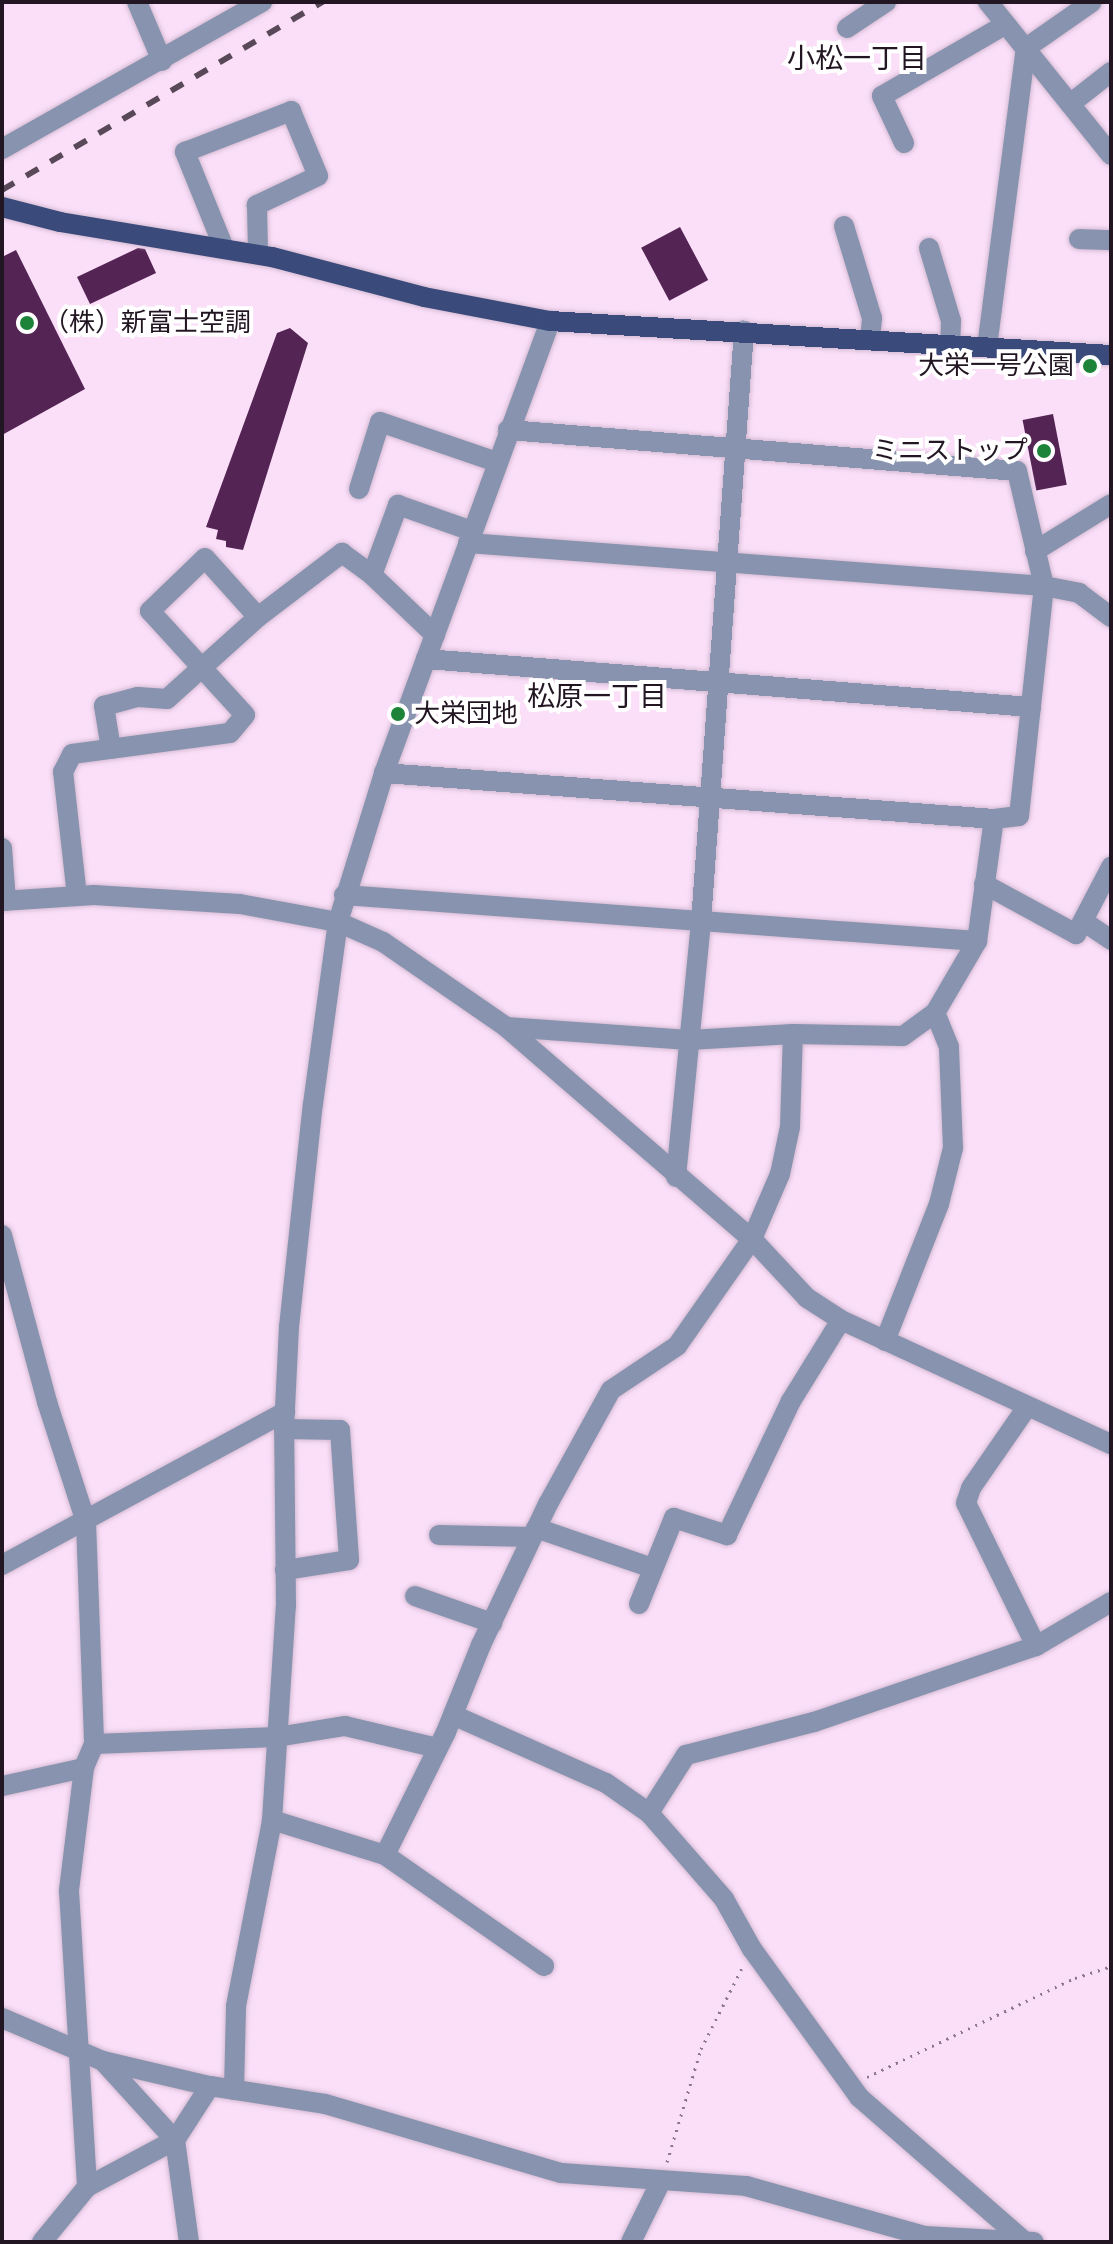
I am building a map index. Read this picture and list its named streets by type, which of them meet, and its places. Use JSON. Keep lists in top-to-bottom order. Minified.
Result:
{"districts":["小松一丁目","松原一丁目"],"places":["（株）新富士空調","大栄一号公園","ミニストップ","大栄団地"]}
